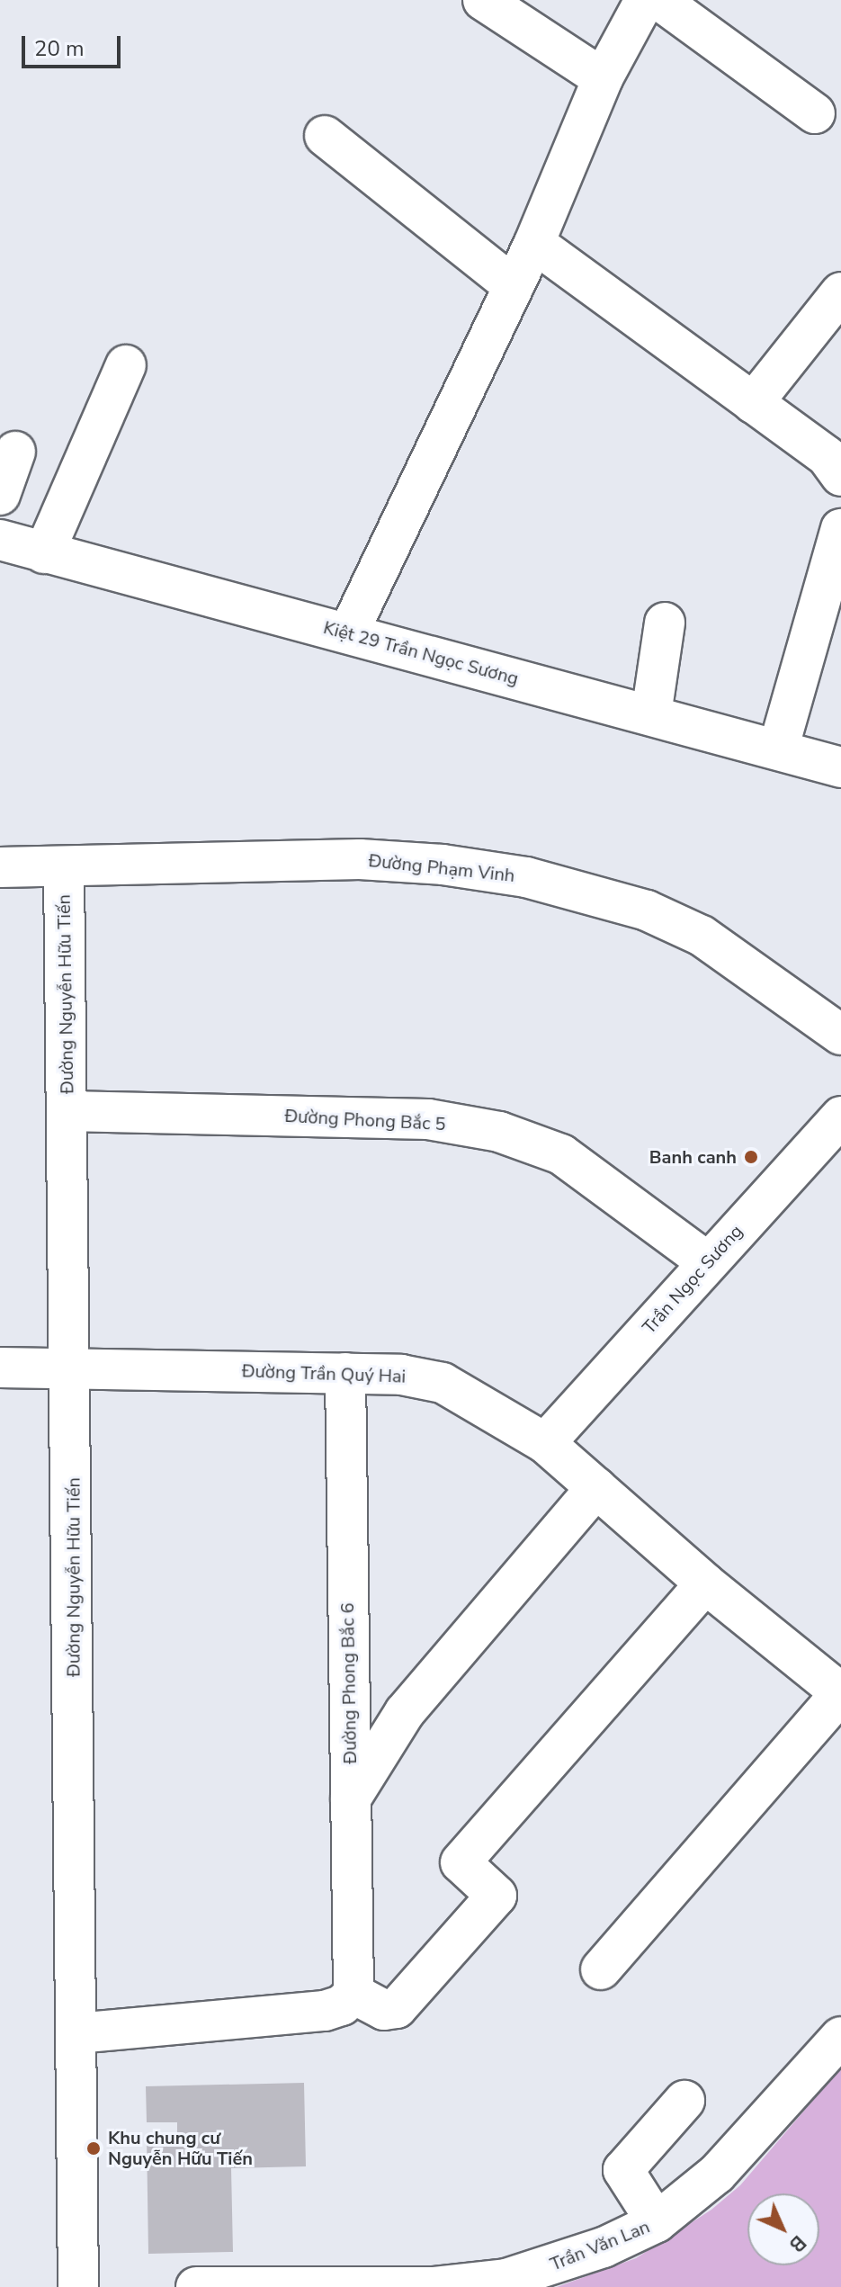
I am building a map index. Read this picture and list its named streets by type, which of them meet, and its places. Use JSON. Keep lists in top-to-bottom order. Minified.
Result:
{"streets":{"street":["Kiệt 29 Trần Ngọc Sương","Đường Phạm Vinh","Đường Nguyễn Hữu Tiến","Đường Phong Bắc 5","Trần Ngọc Sương","Đường Trần Quý Hai","Đường Phong Bắc 6","Trần Văn Lan"]},"crossings":[["Đường Phạm Vinh","Đường Nguyễn Hữu Tiến"],["Đường Nguyễn Hữu Tiến","Đường Phong Bắc 5"],["Đường Nguyễn Hữu Tiến","Đường Trần Quý Hai"],["Đường Phong Bắc 5","Trần Ngọc Sương"],["Trần Ngọc Sương","Đường Trần Quý Hai"],["Đường Trần Quý Hai","Đường Phong Bắc 6"]],"places":["Banh canh","Khu chung cư Nguyễn Hữu Tiến"],"scale_bar":"20 m","north":"bottom right"}
